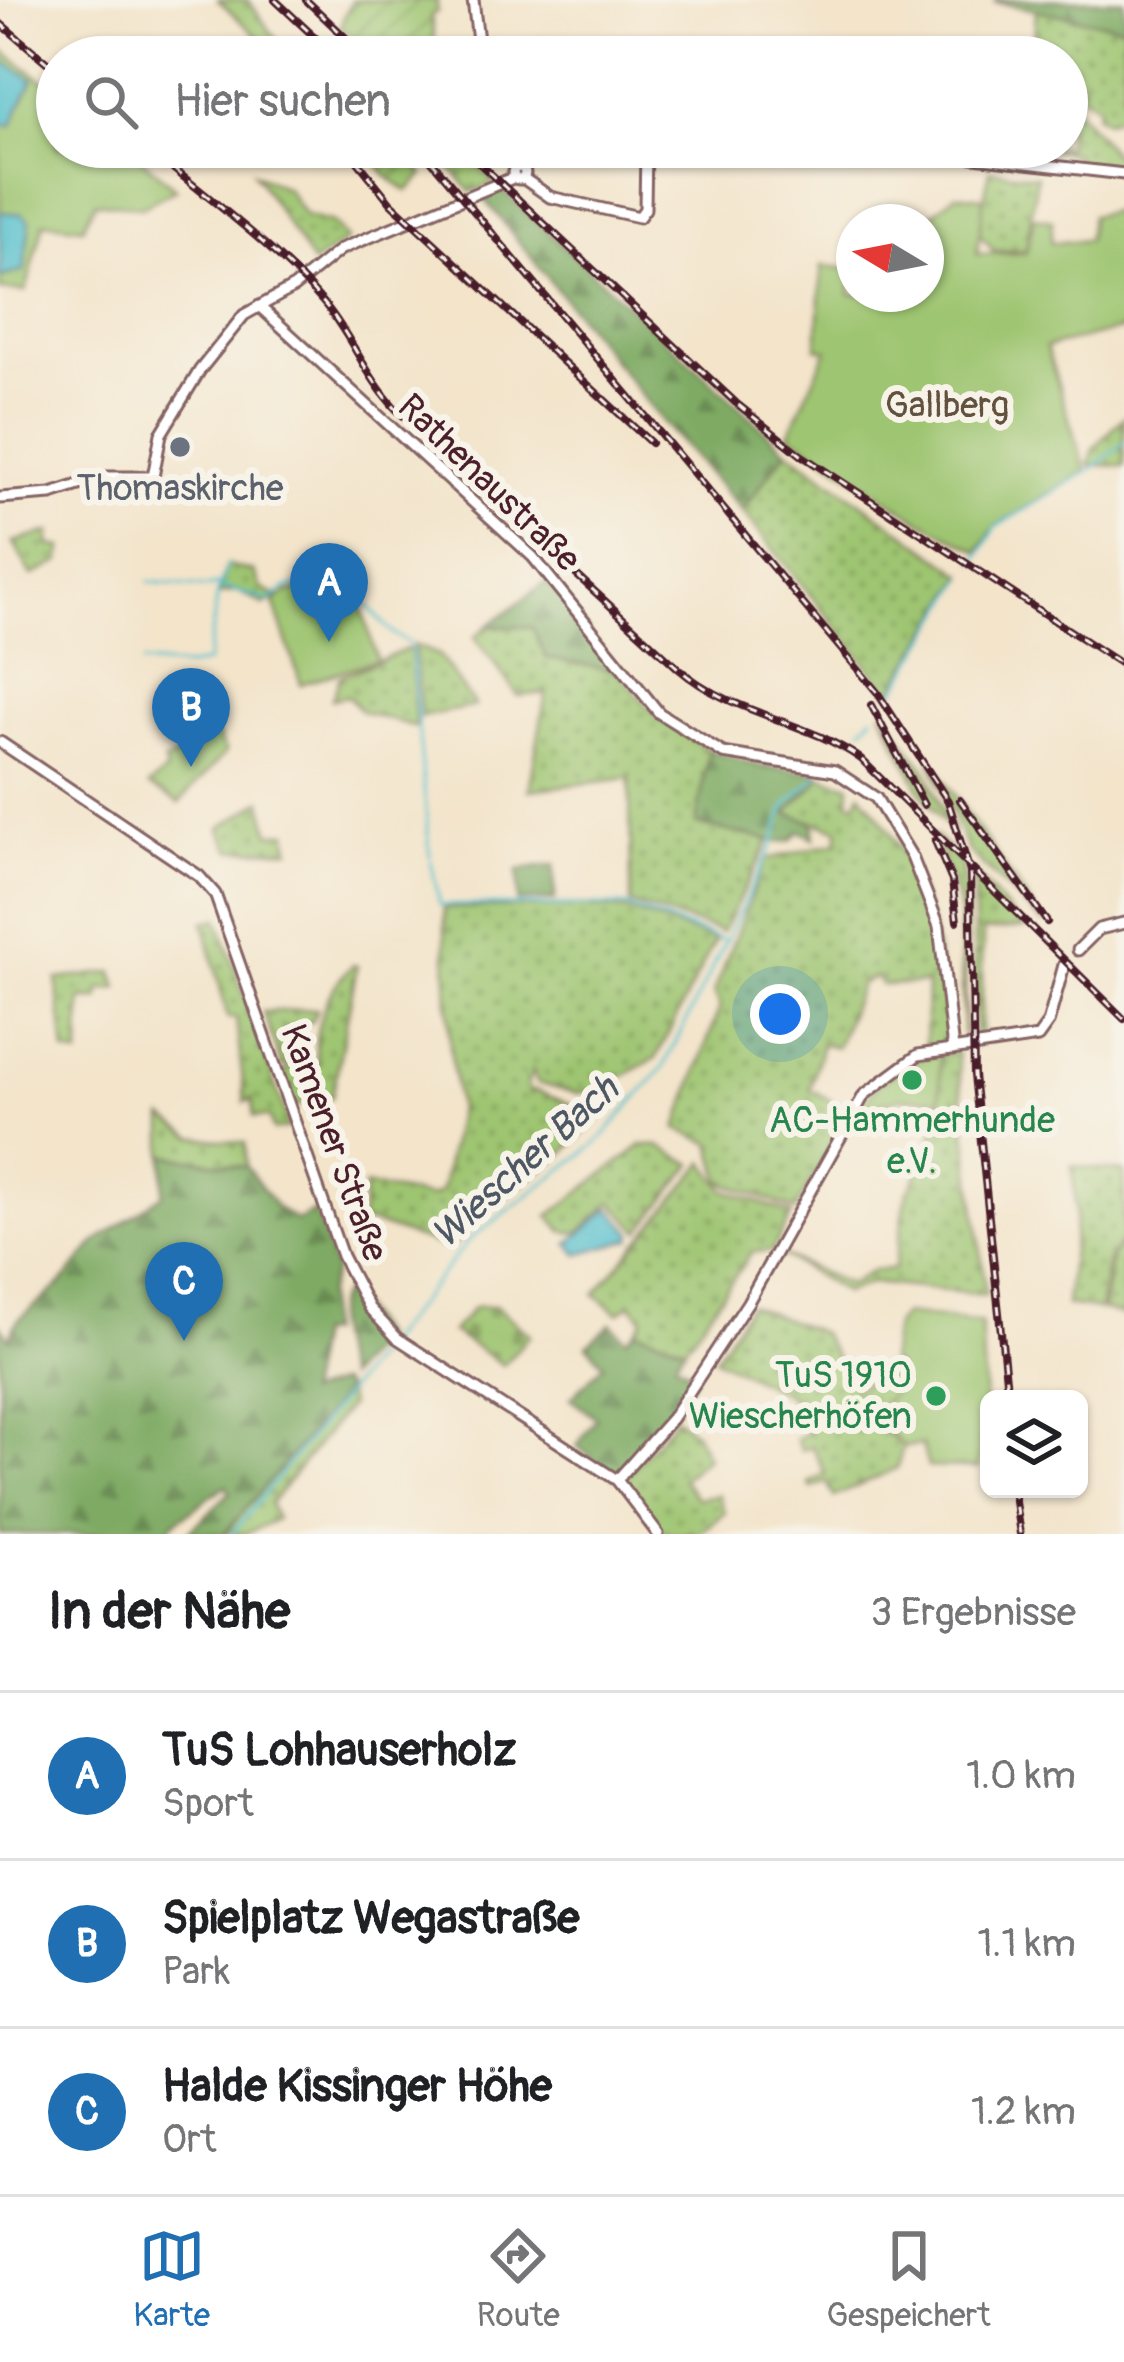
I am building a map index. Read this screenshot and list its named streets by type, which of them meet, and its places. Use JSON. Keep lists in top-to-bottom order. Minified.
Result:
{"streets":{"street":["Rathenaustraße","Kamener Straße"]},"water":["Wiescher Bach"],"parks":["Gallberg"],"places":["Thomaskirche","AC-Hammerhunde e.V.","TuS 1910 Wiescherhöfen"],"north":"left","page":{"search":"Hier suchen","pins":["A","B","C"],"heading":["In der Nähe","3 Ergebnisse"],"list":[{"mark":"A","name":"TuS Lohhauserholz","note":"Sport","value":"1.0 km"},{"mark":"B","name":"Spielplatz Wegastraße","note":"Park","value":"1.1 km"},{"mark":"C","name":"Halde Kissinger Höhe","note":"Ort","value":"1.2 km"}],"nav":["Karte","Route","Gespeichert"]}}
